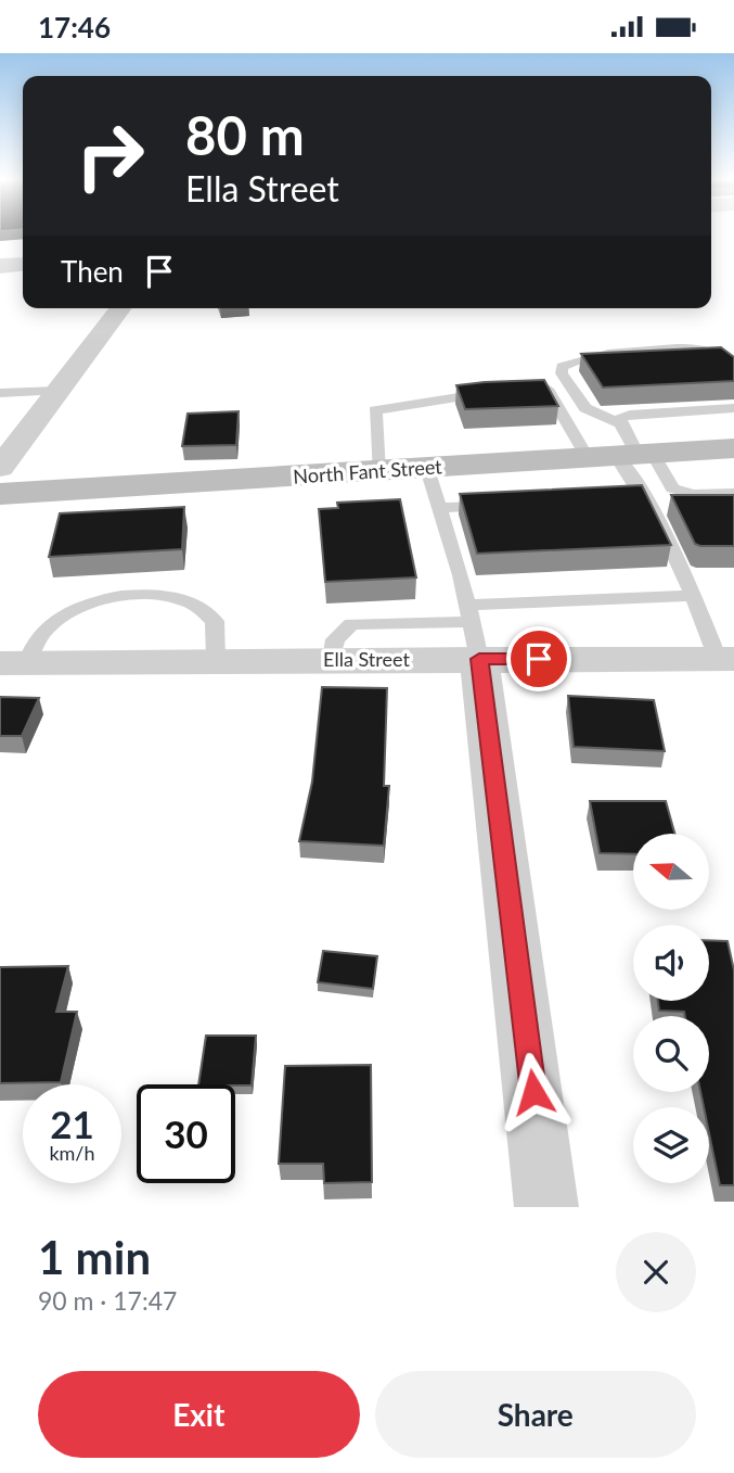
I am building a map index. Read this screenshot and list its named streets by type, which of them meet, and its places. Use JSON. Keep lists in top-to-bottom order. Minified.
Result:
{"streets":{"main road":["North Fant Street"],"street":["Ella Street"]},"north":"left","page":{"status":"17:46","turn":["80 m","Ella Street"],"then":"Then","speed":"21 km/h","limit":"30","heading":["1 min","90 m · 17:47"],"buttons":["Exit","Share"]}}
